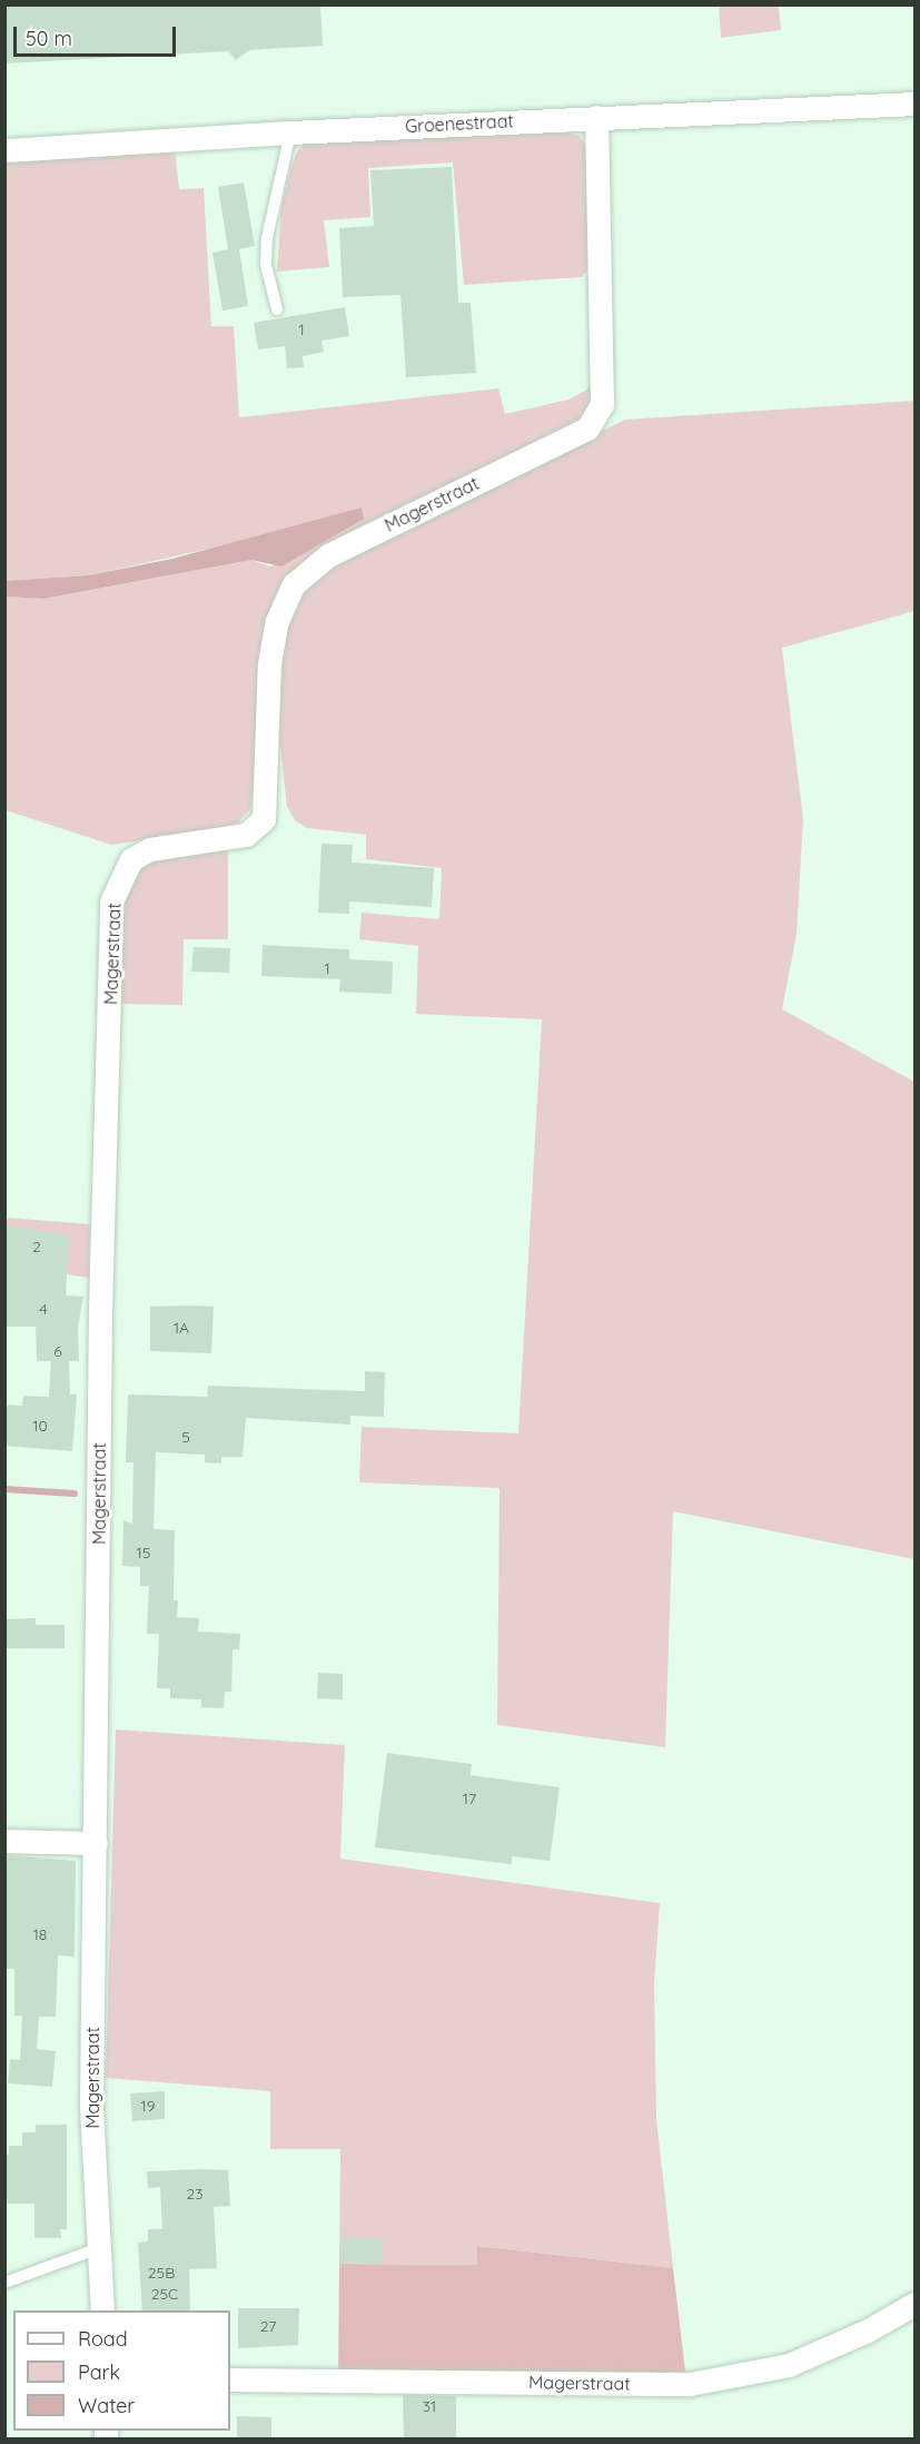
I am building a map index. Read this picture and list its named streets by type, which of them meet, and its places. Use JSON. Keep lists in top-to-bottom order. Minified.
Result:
{"streets":{"street":["Groenestraat","Magerstraat"]},"crossings":[["Groenestraat","Magerstraat"]],"house_numbers":["1","1","2","4","1A","6","10","5","15","17","18","19","23","25B","25C","27","31"],"legend":["Road","Park","Water"],"scale_bar":"50 m"}
